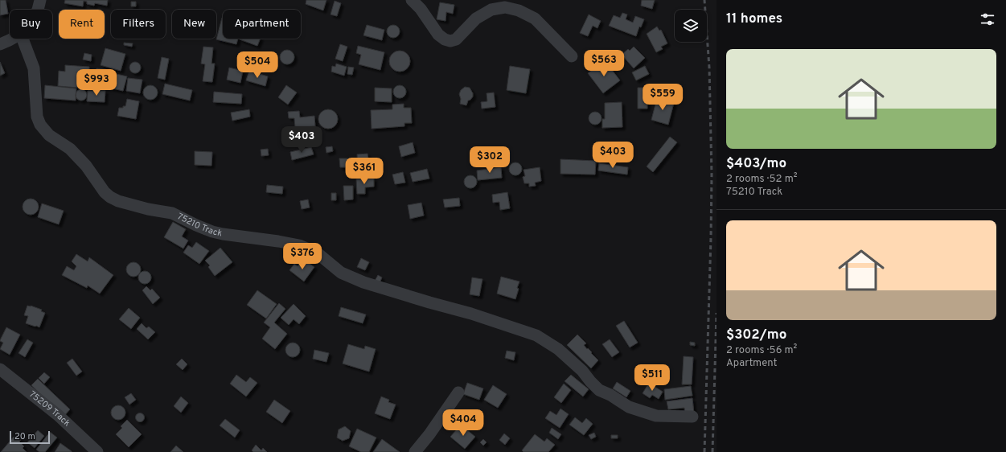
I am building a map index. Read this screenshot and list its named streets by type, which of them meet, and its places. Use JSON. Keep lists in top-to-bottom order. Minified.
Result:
{"streets":{"street":["75210 Track","75209 Track"]},"scale_bar":"20 m","page":{"heading":"11 homes","chip":["Buy","Rent","Filters","New","Apartment"],"list":[{"name":"$403/mo","note":"2 rooms · 52 m² · 75210 Track"},{"name":"$302/mo","note":"2 rooms · 56 m² · Apartment"}],"price":["$563","$504","$993","$559","$403","$403","$302","$361","$376","$511","$404"],"scale":"20 m"}}
